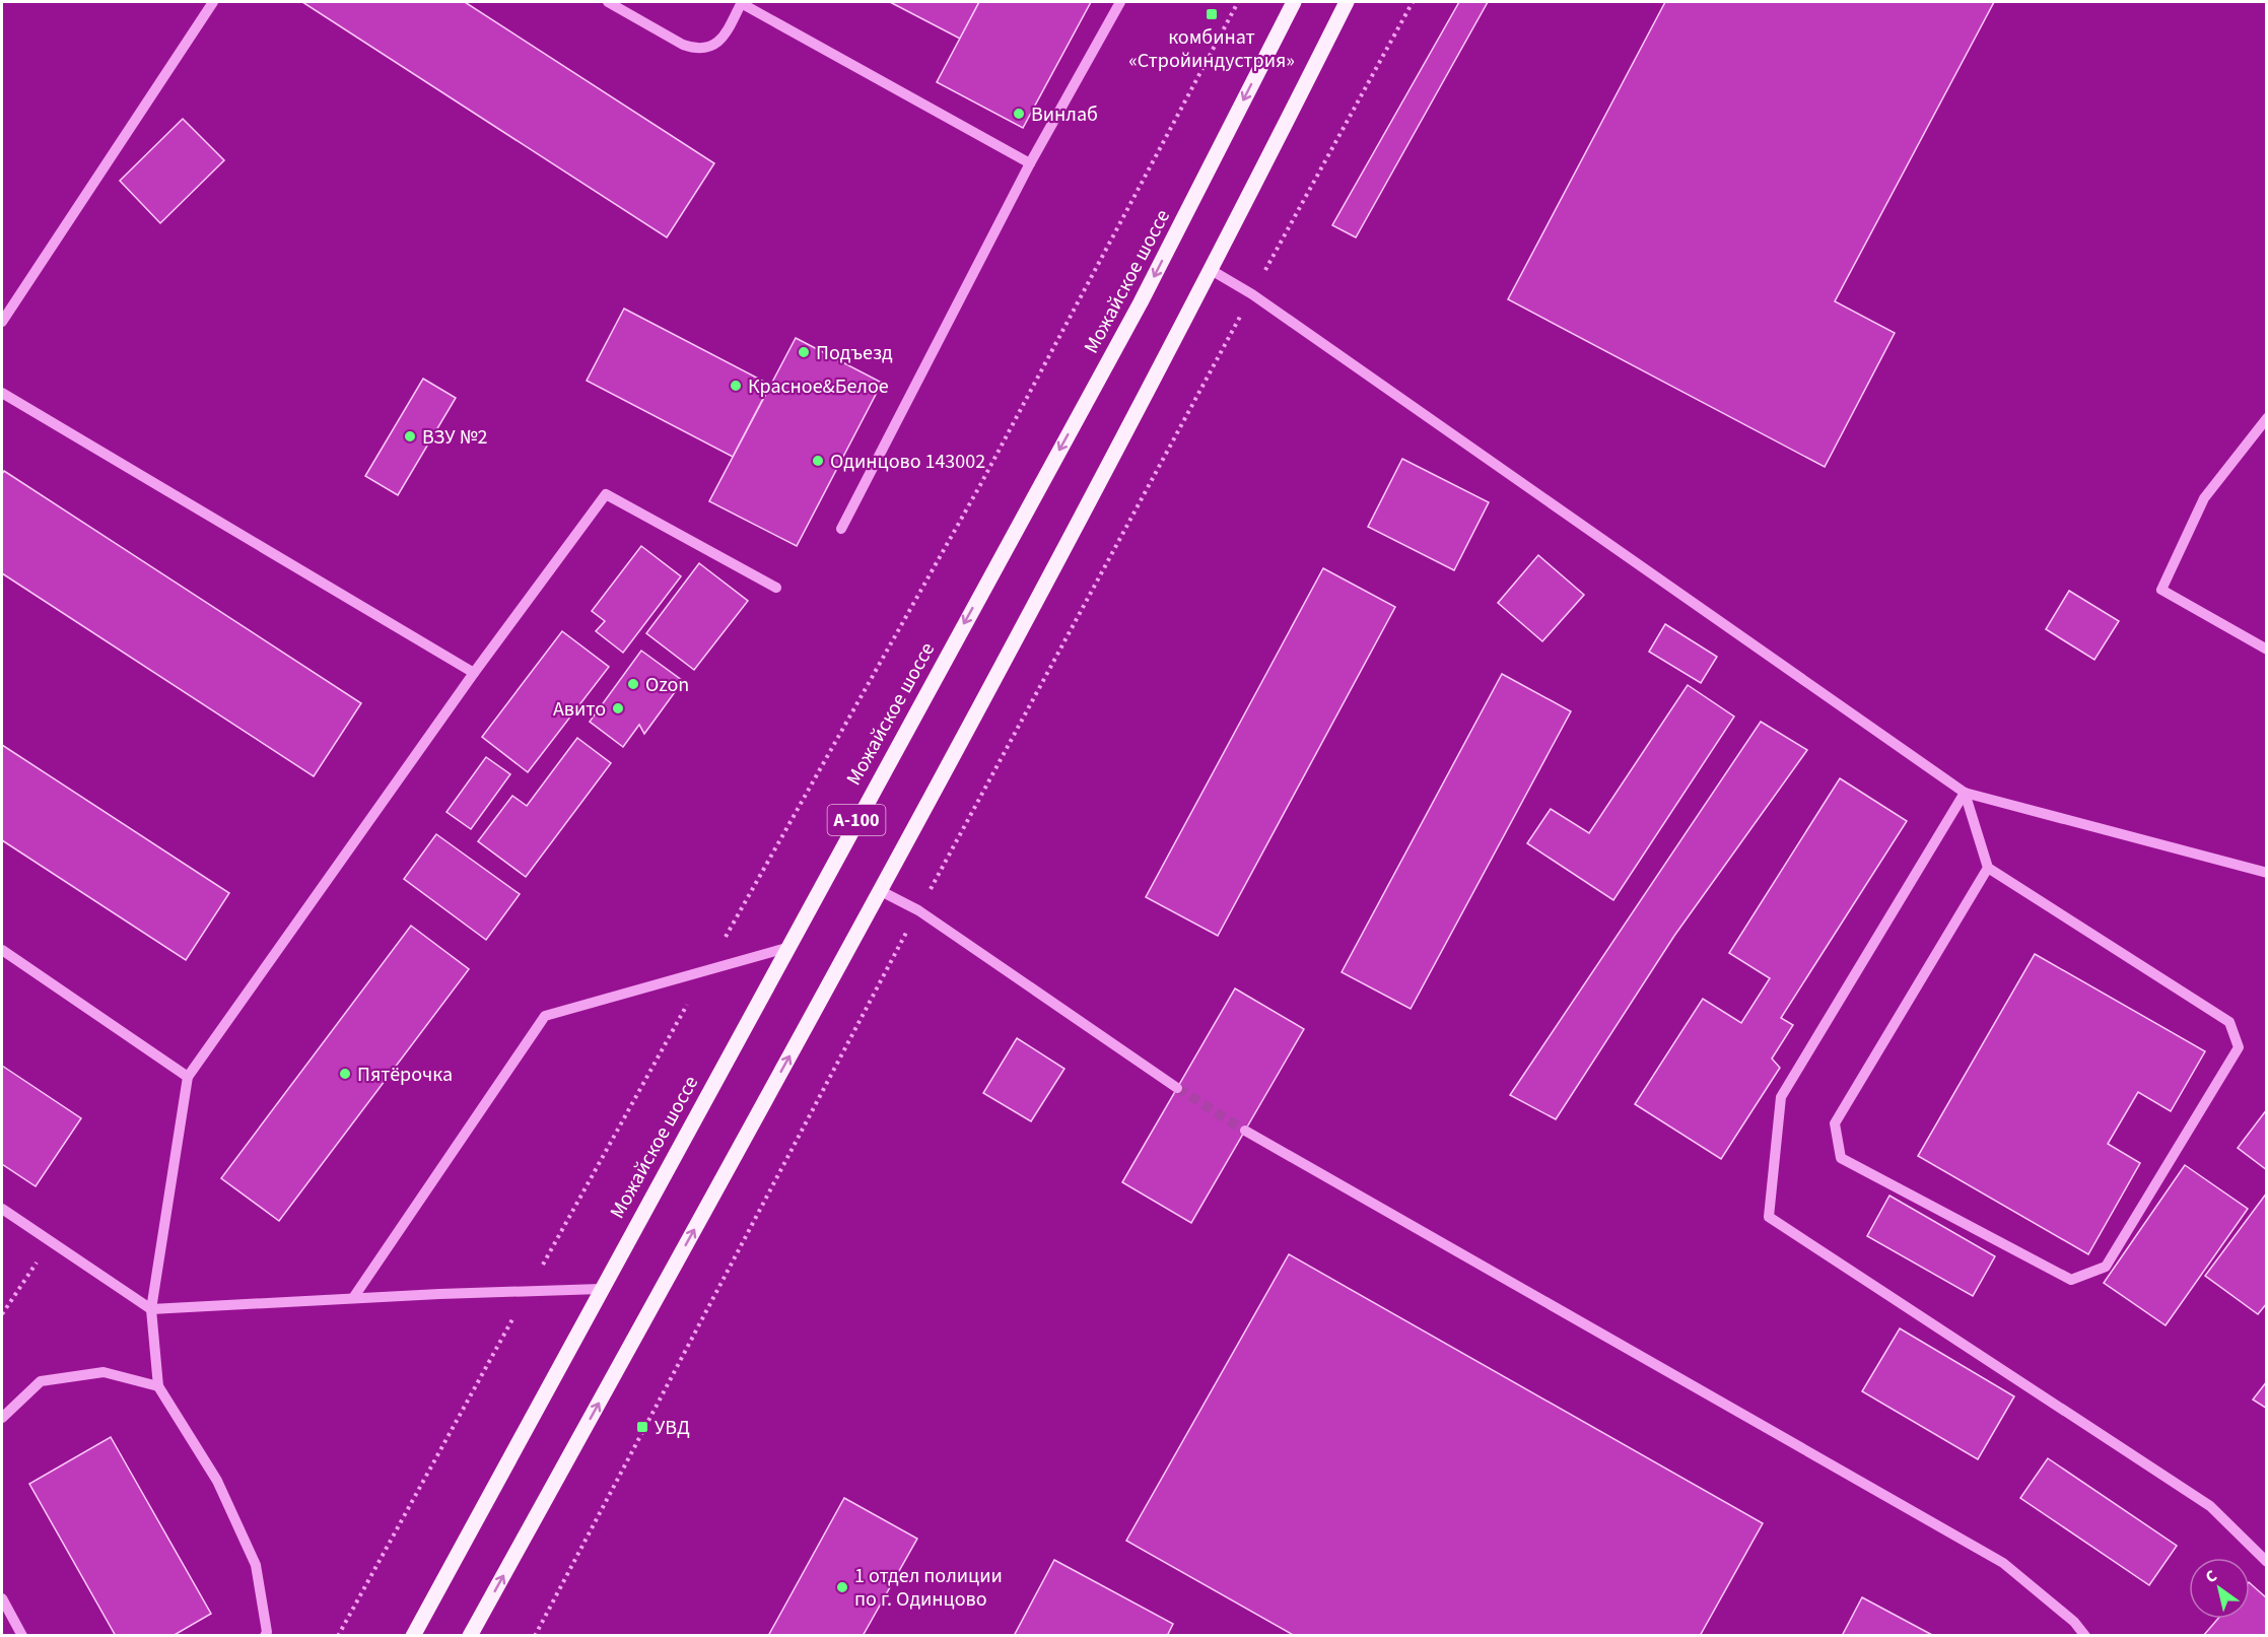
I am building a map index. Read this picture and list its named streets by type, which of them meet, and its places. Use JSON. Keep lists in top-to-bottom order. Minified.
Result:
{"streets":{"main road":["Можайское шоссе","А-100"]},"places":{"transit":["комбинат «Стройиндустрия»","УВД"],"other":["Винлаб","Подъезд","Красное&Белое","ВЗУ №2","Одинцово 143002","Ozon","Авито","Пятёрочка","1 отдел полиции по г. Одинцово"]},"north":"top left"}
